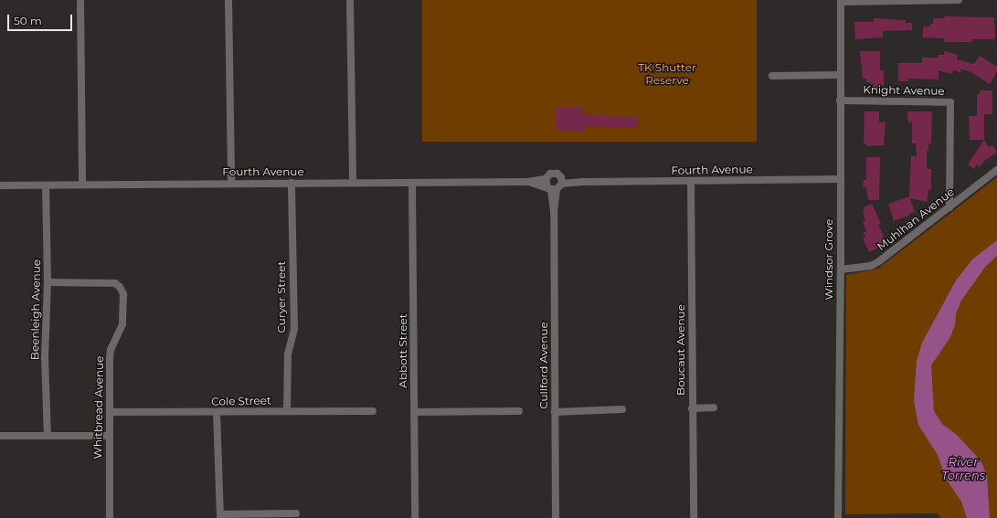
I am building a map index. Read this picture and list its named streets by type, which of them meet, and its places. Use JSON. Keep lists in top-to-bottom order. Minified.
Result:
{"streets":{"street":["Knight Avenue","Fourth Avenue","Muhlhan Avenue","Windsor Grove","Curyer Street","Beenleigh Avenue","Boucaut Avenue","Abbott Street","Cullford Avenue","Cole Street","Whitbread Avenue"]},"crossings":[["Knight Avenue","Muhlhan Avenue"],["Knight Avenue","Windsor Grove"],["Fourth Avenue","Windsor Grove"],["Fourth Avenue","Curyer Street"],["Fourth Avenue","Beenleigh Avenue"],["Fourth Avenue","Boucaut Avenue"],["Fourth Avenue","Abbott Street"],["Fourth Avenue","Cullford Avenue"],["Muhlhan Avenue","Windsor Grove"],["Curyer Street","Cole Street"],["Beenleigh Avenue","Whitbread Avenue"],["Cole Street","Whitbread Avenue"]],"water":["River Torrens"],"parks":["TK Shutter Reserve"],"scale_bar":"50 m"}
